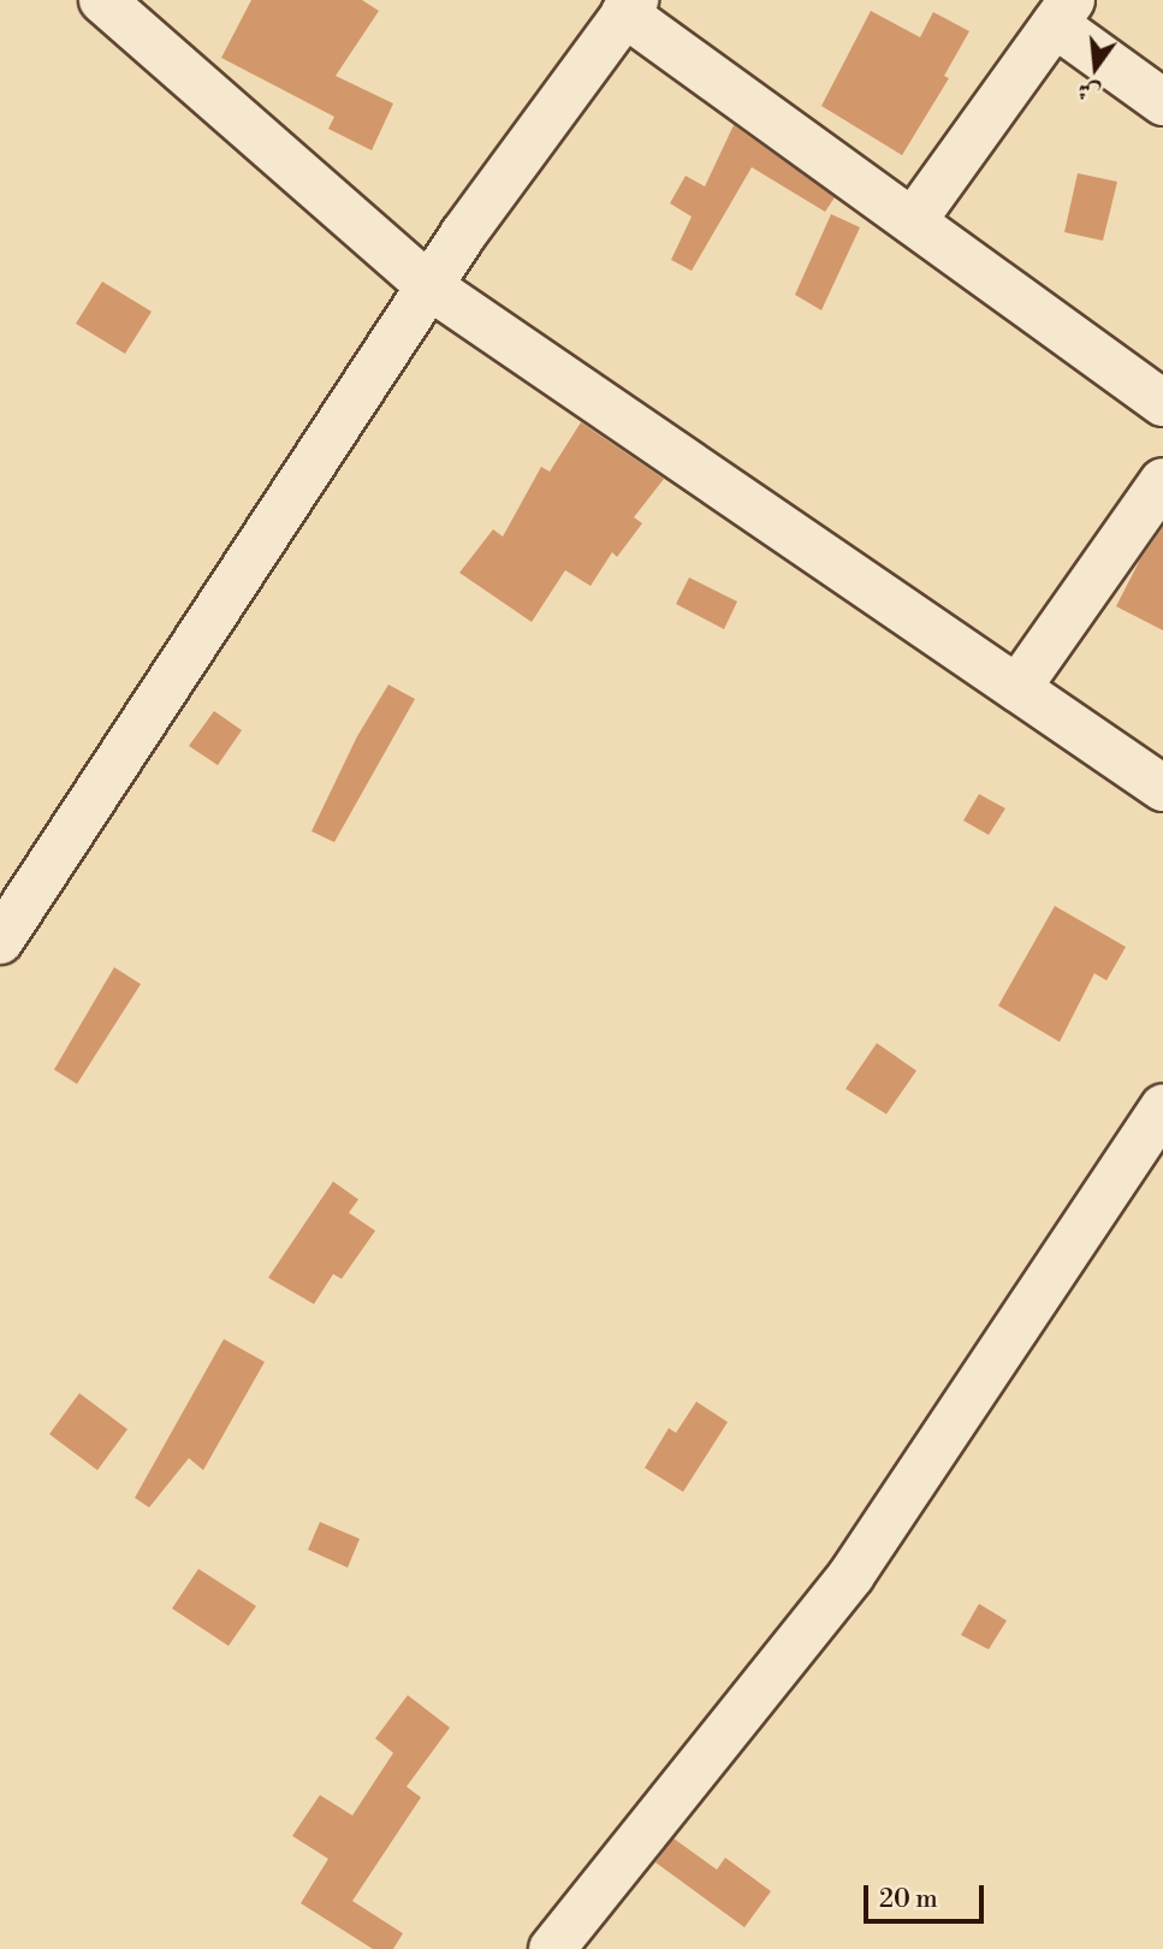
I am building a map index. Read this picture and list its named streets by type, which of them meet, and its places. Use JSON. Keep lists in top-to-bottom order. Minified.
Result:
{"scale_bar":"20 m","north":"bottom"}
